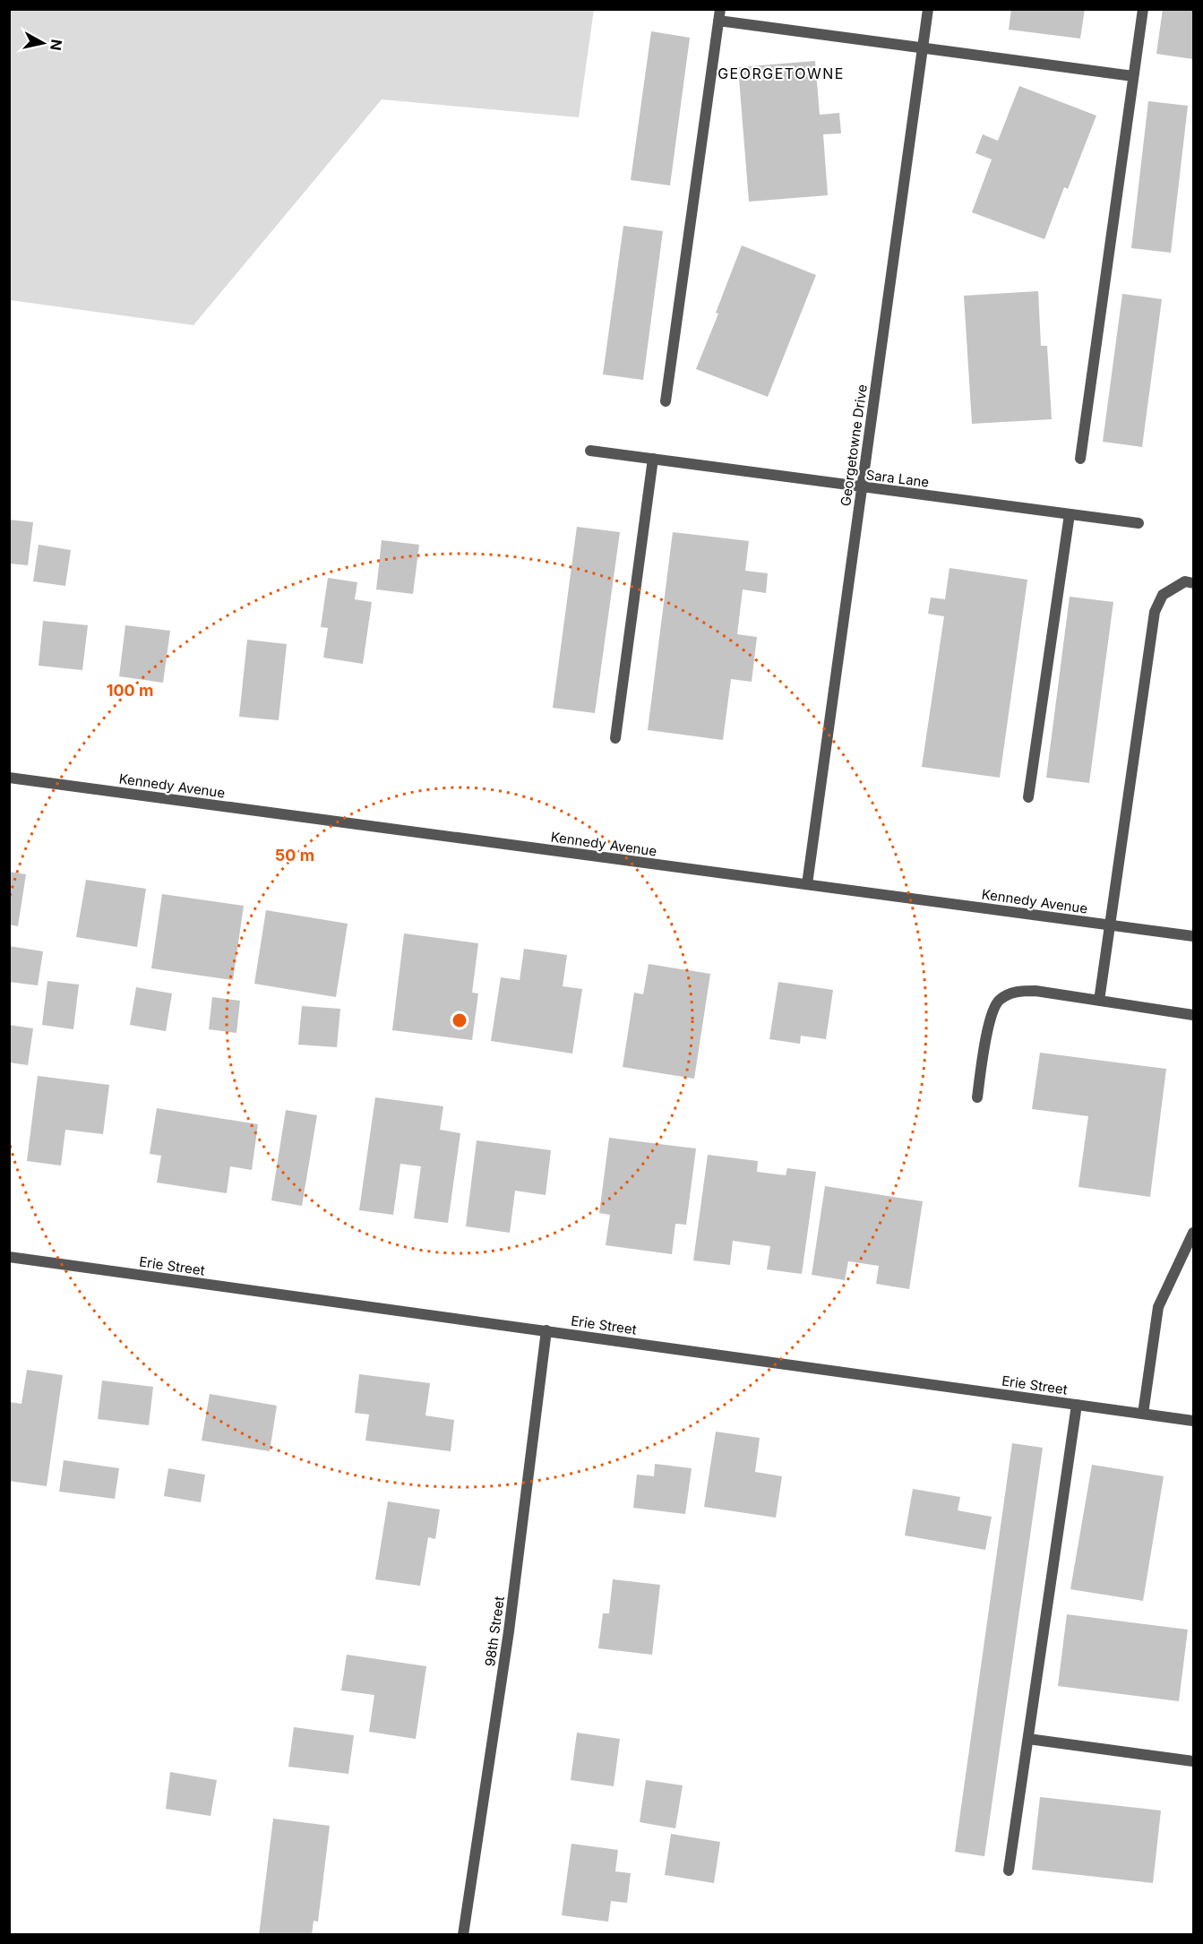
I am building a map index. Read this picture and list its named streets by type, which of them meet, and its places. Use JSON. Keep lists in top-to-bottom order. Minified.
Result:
{"streets":{"street":["Georgetowne Drive","Sara Lane","Kennedy Avenue","Erie Street","98th Street"]},"crossings":[["Georgetowne Drive","Sara Lane"],["Georgetowne Drive","Kennedy Avenue"],["Erie Street","98th Street"]],"districts":["GEORGETOWNE"],"north":"right","rings":["100 m","50 m"]}
